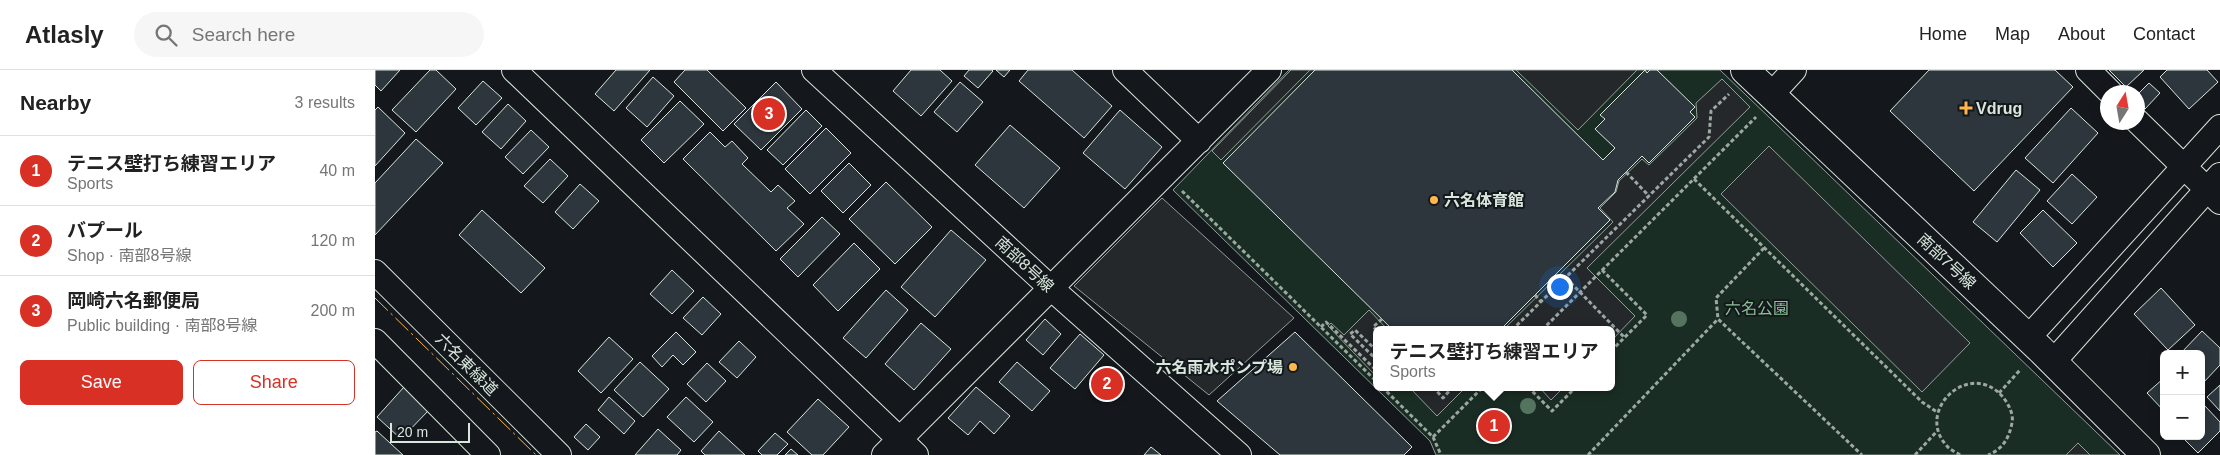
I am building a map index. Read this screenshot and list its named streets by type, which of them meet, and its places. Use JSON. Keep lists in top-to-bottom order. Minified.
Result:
{"streets":{"street":["南部7号線","南部8号線","六名東緑道"]},"parks":["六名公園"],"places":{"health":["Vdrug"],"other":["六名体育館","六名雨水ポンプ場"]},"scale_bar":"20 m","north":"top","page":{"header":"Atlasly","search":"Search here","nav":["Home","Map","About","Contact"],"heading":["Nearby","3 results"],"pins":["3","2","1"],"list":[{"mark":"1","name":"テニス壁打ち練習エリア","note":"Sports","value":"40 m"},{"mark":"2","name":"バプール","note":"Shop · 南部8号線","value":"120 m"},{"mark":"3","name":"岡崎六名郵便局","note":"Public building · 南部8号線","value":"200 m"}],"popup":["テニス壁打ち練習エリア","Sports"],"buttons":["Save","Share"],"map_buttons":["+","−"],"scale":"20 m"}}
